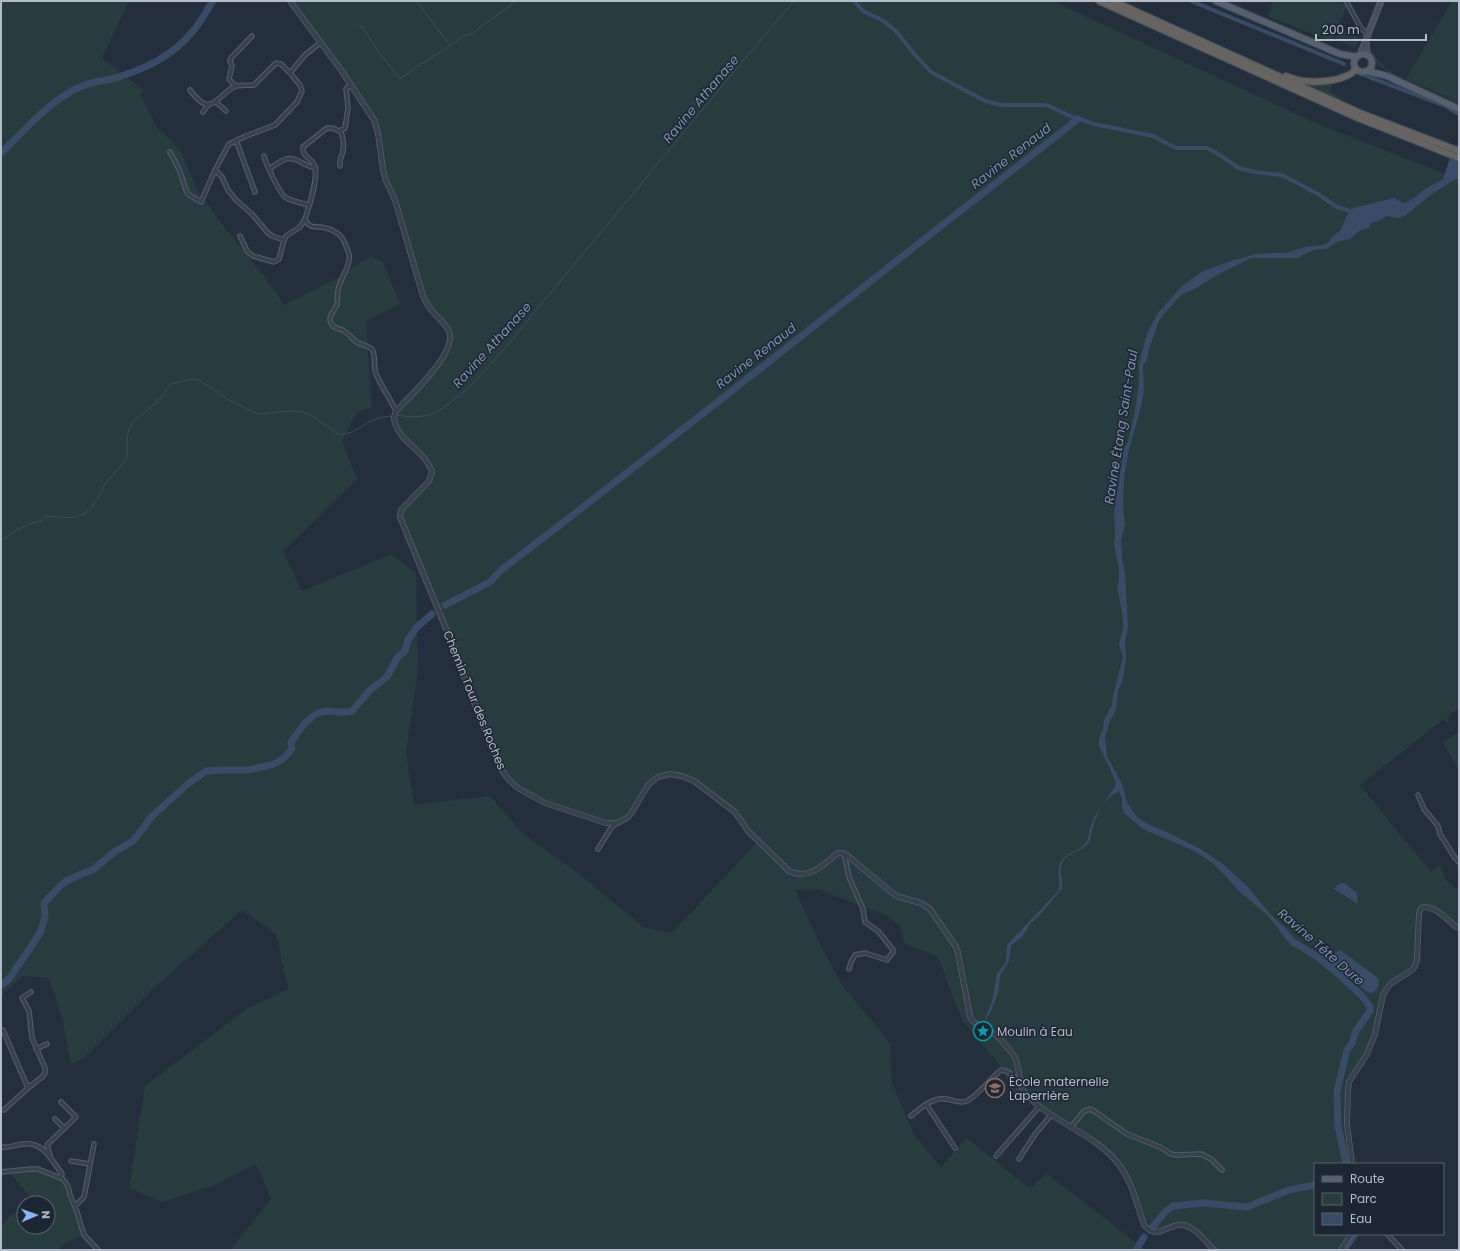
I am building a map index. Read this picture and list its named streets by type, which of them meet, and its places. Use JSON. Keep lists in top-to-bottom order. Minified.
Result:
{"streets":{"street":["Chemin Tour des Roches"]},"water":["Ravine Athanase","Ravine Renaud","Ravine Étang Saint-Paul","Ravine Tête Dure"],"places":{"place":["Moulin à Eau"],"school or university":["École maternelle Laperrière"]},"legend":["Route","Parc","Eau"],"scale_bar":"200 m","north":"right"}
